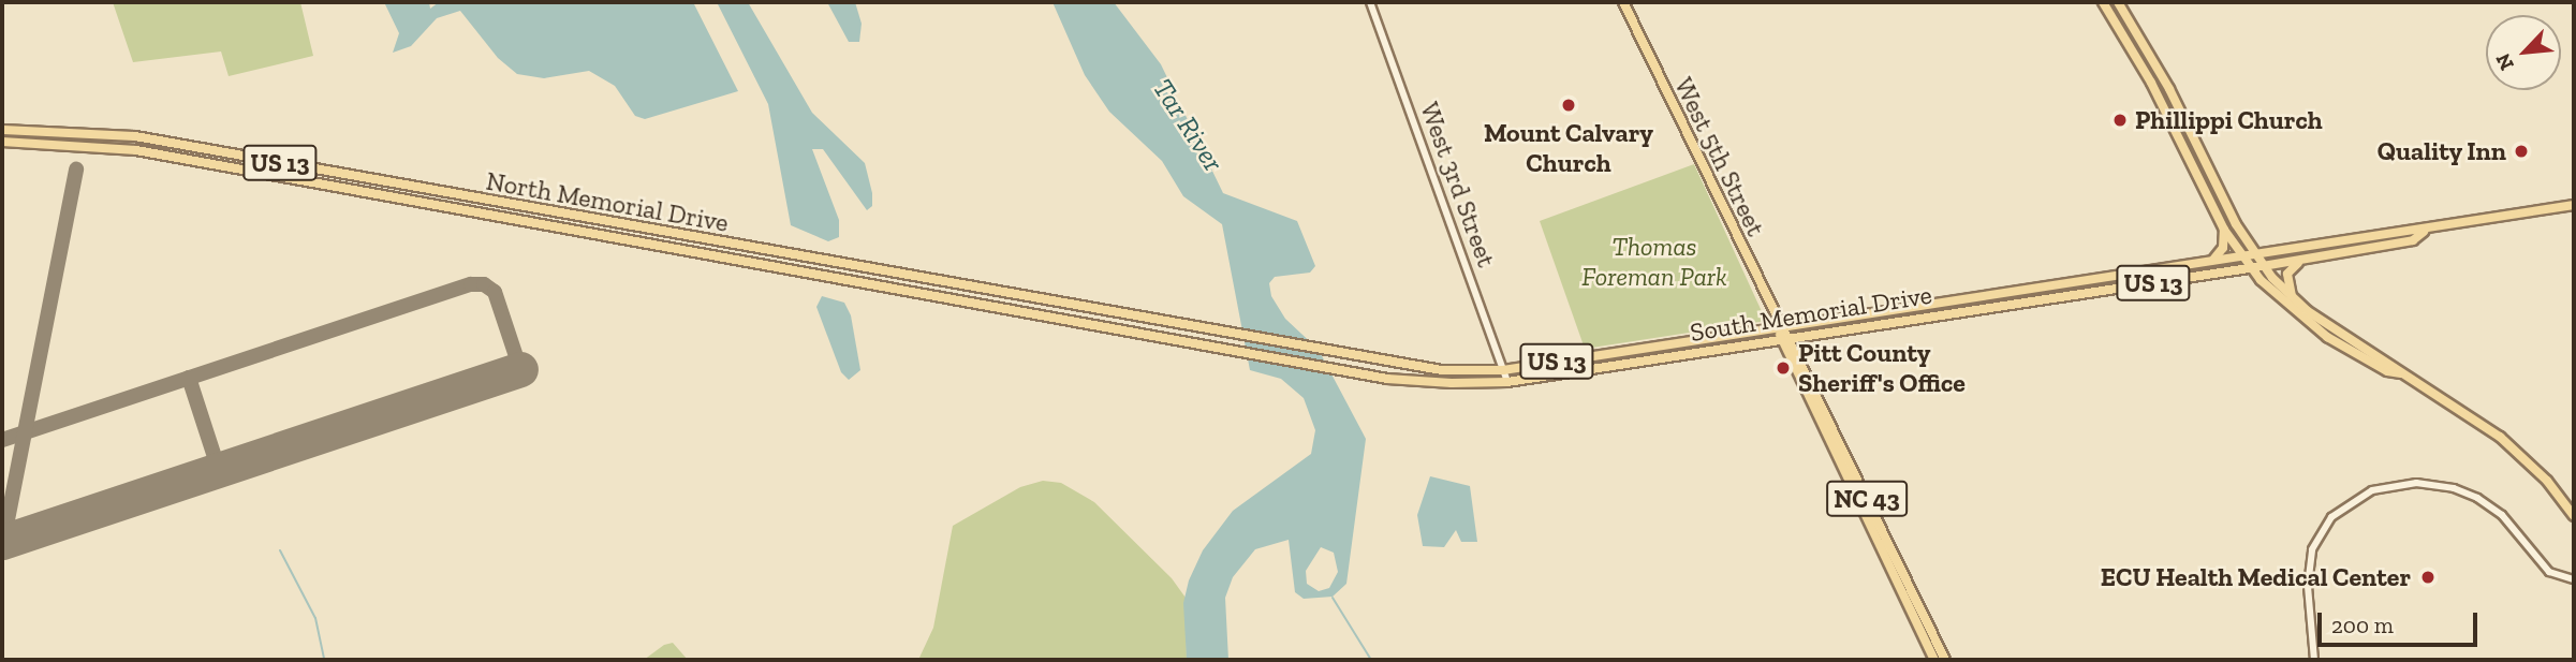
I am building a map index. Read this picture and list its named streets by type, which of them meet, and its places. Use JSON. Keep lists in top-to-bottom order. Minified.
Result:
{"streets":{"main road":["West 5th Street","US 13","North Memorial Drive","South Memorial Drive","NC 43"],"street":["West 3rd Street"]},"crossings":[["West 5th Street","South Memorial Drive"],["West 3rd Street","South Memorial Drive"],["North Memorial Drive","South Memorial Drive"]],"water":["Tar River"],"parks":["Thomas Foreman Park"],"places":["Mount Calvary Church","Phillippi Church","Quality Inn","Pitt County Sheriff's Office","ECU Health Medical Center"],"scale_bar":"200 m","north":"bottom left"}
